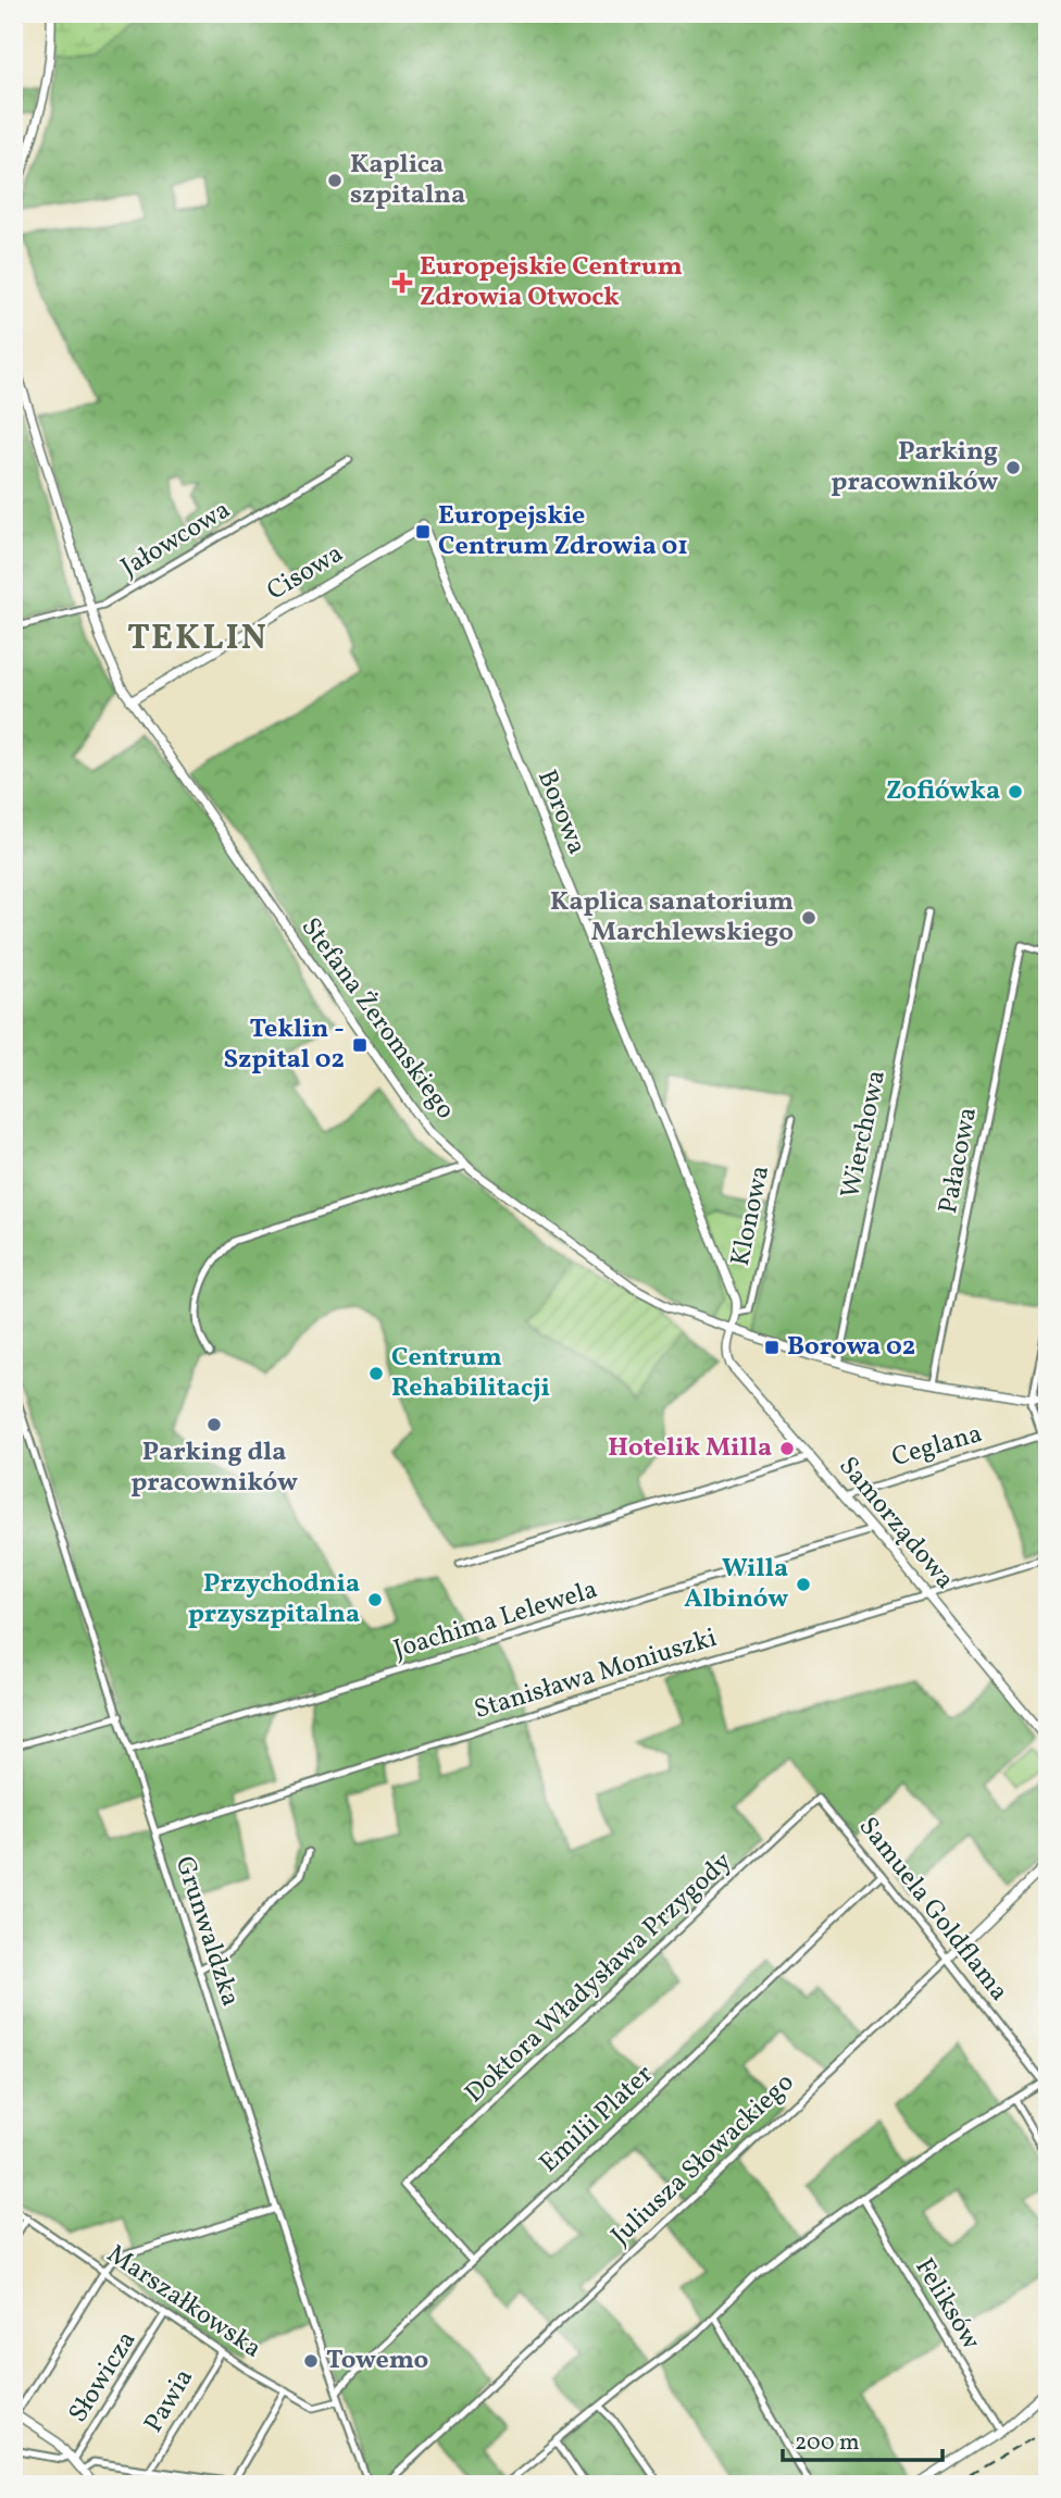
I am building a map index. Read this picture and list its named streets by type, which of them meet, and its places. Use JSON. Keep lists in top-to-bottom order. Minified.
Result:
{"streets":{"street":["Jałowcowa","Cisowa","Borowa","Stefana Żeromskiego","Wierchowa","Pałacowa","Klonowa","Ceglana","Samorządowa","Joachima Lelewela","Stanisława Moniuszki","Samuela Goldflama","Grunwaldzka","Doktora Władysława Przygody","Emilii Plater","Juliusza Słowackiego","Marszałkowska","Feliksów","Słowicza","Pawia"]},"crossings":[["Jałowcowa","Stefana Żeromskiego"],["Cisowa","Borowa"],["Cisowa","Stefana Żeromskiego"],["Borowa","Klonowa"],["Stefana Żeromskiego","Wierchowa"],["Stefana Żeromskiego","Pałacowa"],["Stefana Żeromskiego","Samorządowa"],["Ceglana","Samorządowa"],["Samorządowa","Joachima Lelewela"],["Samorządowa","Stanisława Moniuszki"],["Joachima Lelewela","Grunwaldzka"],["Stanisława Moniuszki","Grunwaldzka"],["Samuela Goldflama","Doktora Władysława Przygody"],["Samuela Goldflama","Emilii Plater"],["Samuela Goldflama","Juliusza Słowackiego"],["Grunwaldzka","Emilii Plater"],["Grunwaldzka","Marszałkowska"],["Doktora Władysława Przygody","Emilii Plater"],["Marszałkowska","Słowicza"],["Marszałkowska","Pawia"]],"districts":["TEKLIN"],"places":{"other":["Kaplica szpitalna","Parking pracowników","Zofiówka","Kaplica sanatorium Marchlewskiego","Centrum Rehabilitacji","Parking dla pracowników","Hotelik Milla","Willa Albinów","Przychodnia przyszpitalna","Towemo"],"health":["Europejskie Centrum Zdrowia Otwock"],"transit":["Europejskie Centrum Zdrowia 01","Teklin - Szpital 02","Borowa 02"]},"scale_bar":"200 m"}
